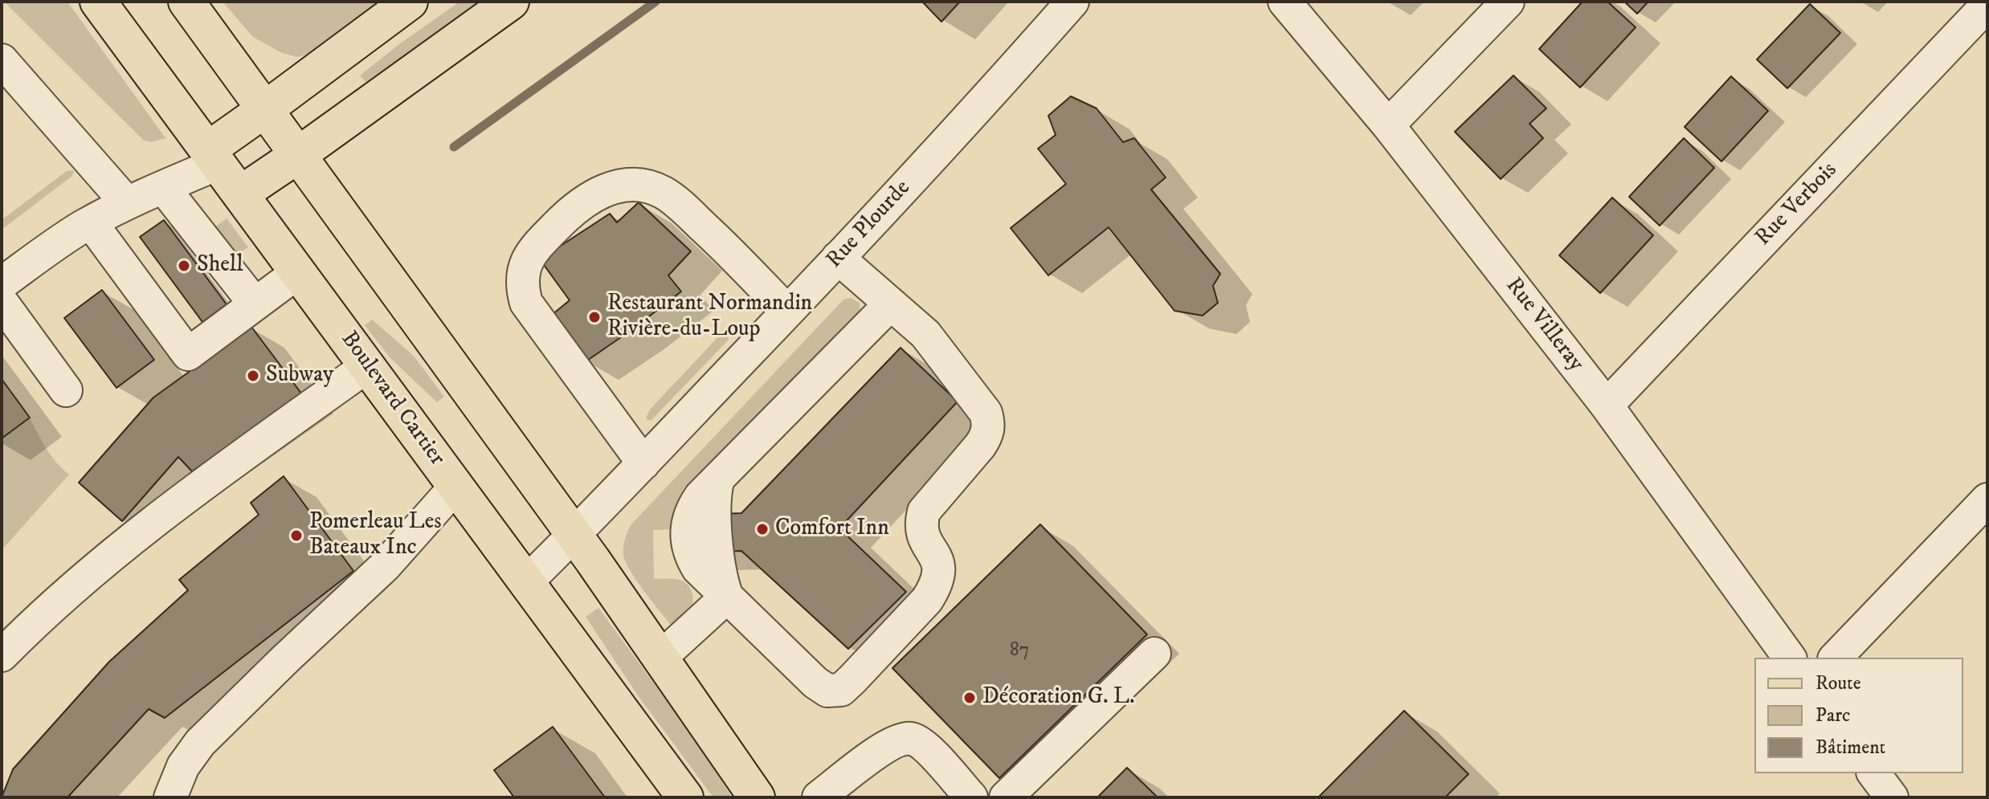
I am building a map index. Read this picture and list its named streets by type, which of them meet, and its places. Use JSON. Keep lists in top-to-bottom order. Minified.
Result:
{"streets":{"main road":["Boulevard Cartier"],"street":["Rue Verbois","Rue Plourde","Rue Villeray"]},"crossings":[["Rue Verbois","Rue Villeray"],["Rue Plourde","Boulevard Cartier"]],"places":["Shell","Restaurant Normandin Rivière-du-Loup","Subway","Comfort Inn","Pomerleau Les Bateaux Inc","Décoration G. L."],"house_numbers":["87"],"legend":["Route","Parc","Bâtiment"]}
